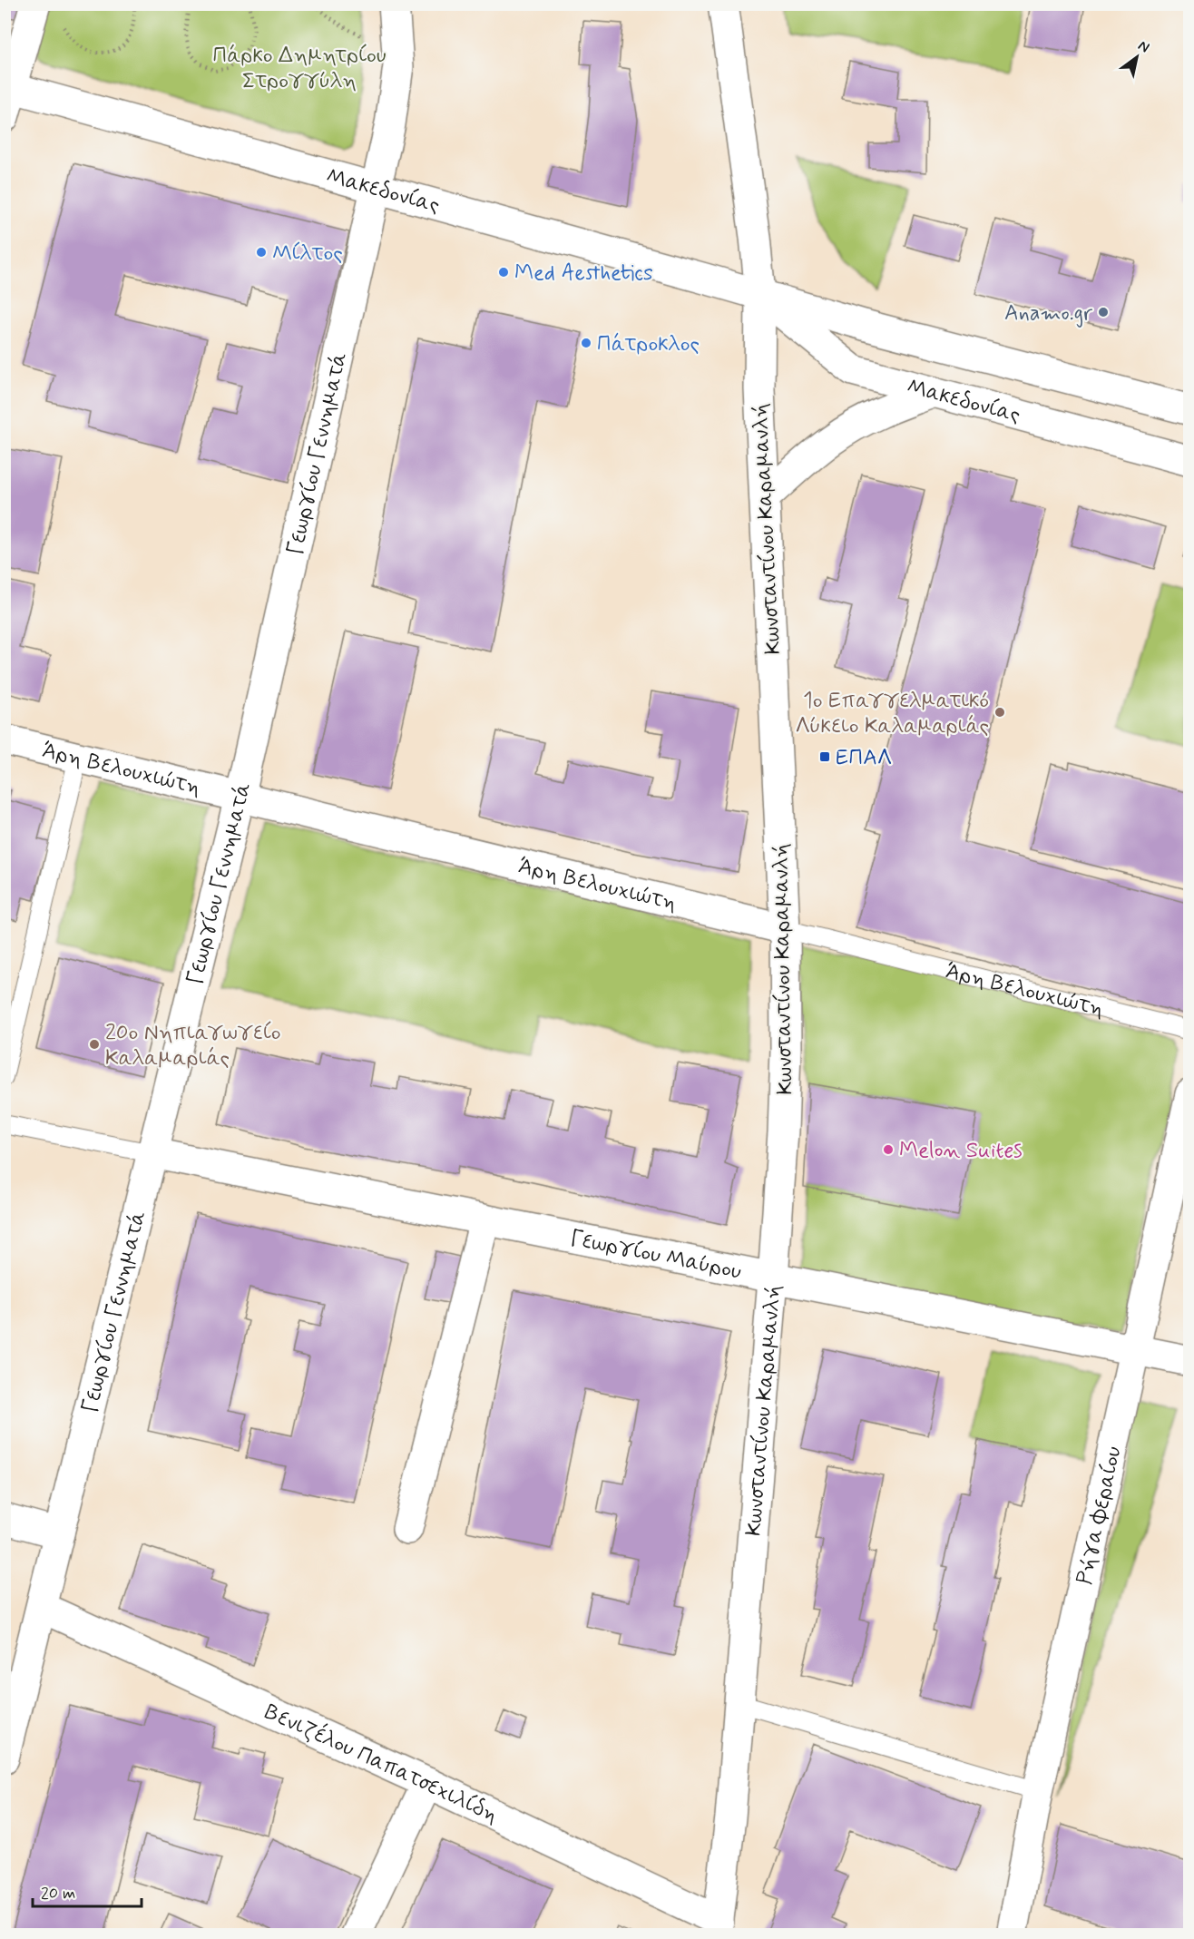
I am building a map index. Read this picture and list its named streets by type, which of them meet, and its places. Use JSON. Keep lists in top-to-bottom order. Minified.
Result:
{"streets":{"street":["Μακεδονίας","Γεωργίου Γεννηματά","Κωνσταντίνου Καραμανλή","Άρη Βελουχιώτη","Γεωργίου Μαύρου","Ρήγα Φεραίου","Βενιζέλου Παπατσεχιλίδη"]},"crossings":[["Μακεδονίας","Γεωργίου Γεννηματά"],["Μακεδονίας","Κωνσταντίνου Καραμανλή"],["Γεωργίου Γεννηματά","Άρη Βελουχιώτη"],["Γεωργίου Γεννηματά","Γεωργίου Μαύρου"],["Γεωργίου Γεννηματά","Βενιζέλου Παπατσεχιλίδη"],["Κωνσταντίνου Καραμανλή","Άρη Βελουχιώτη"],["Κωνσταντίνου Καραμανλή","Γεωργίου Μαύρου"],["Κωνσταντίνου Καραμανλή","Βενιζέλου Παπατσεχιλίδη"],["Γεωργίου Μαύρου","Ρήγα Φεραίου"]],"parks":["Πάρκο Δημητρίου Στρογγύλη"],"places":{"other":["Μίλτος","Med Aesthetics","Anamo.gr","Πάτροκλος","1ο Επαγγελματικό Λύκειο Καλαμαριάς","20ο Νηπιαγωγείο Καλαμαριάς","Melon Suites"],"transit":["ΕΠΑΛ"]},"scale_bar":"20 m","north":"top right"}
